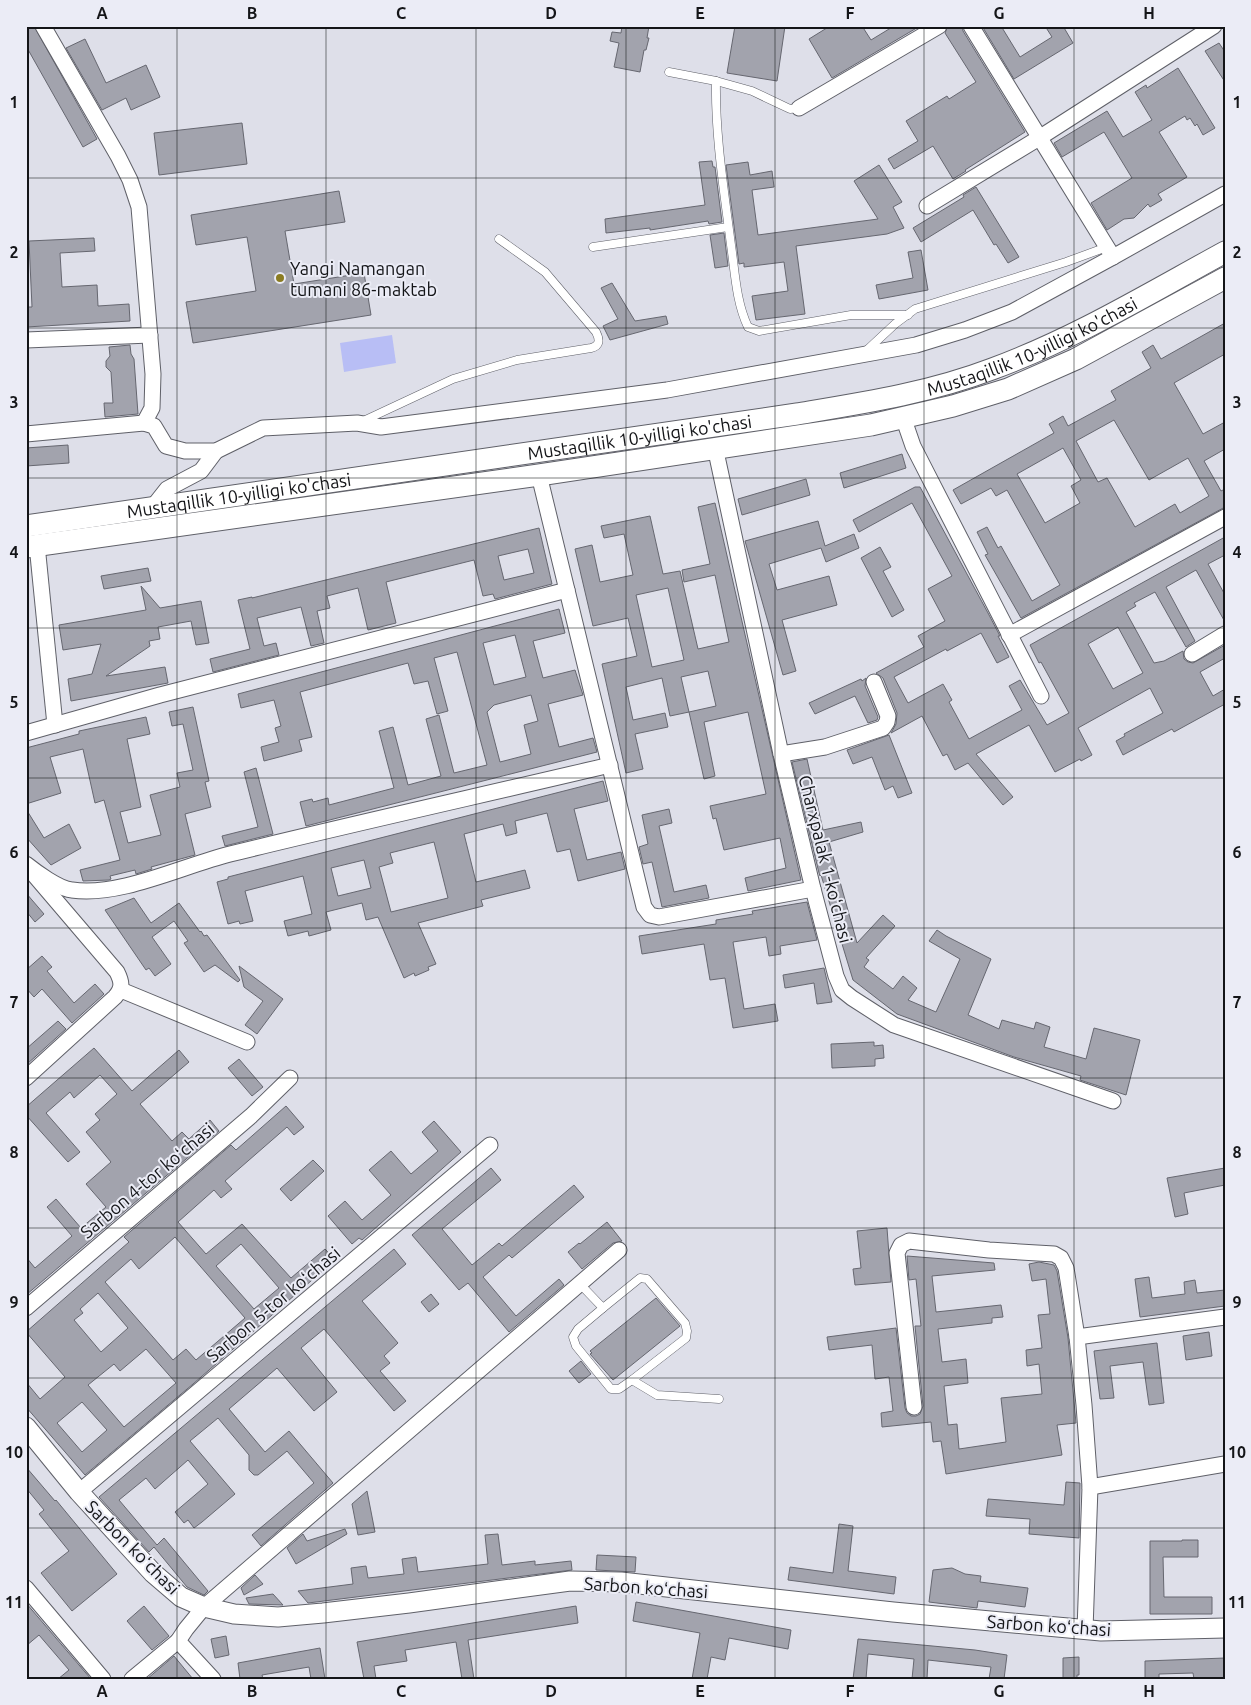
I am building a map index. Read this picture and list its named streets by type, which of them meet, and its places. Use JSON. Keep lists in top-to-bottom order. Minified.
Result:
{"streets":{"main road":["Mustaqillik 10-yilligi ko'chasi"],"street":["Charxpalak 1-koʻchasi","Sarbon 4-tor koʻchasi","Sarbon 5-tor koʻchasi","Sarbon koʻchasi"]},"crossings":[["Mustaqillik 10-yilligi ko'chasi","Charxpalak 1-koʻchasi"],["Sarbon 5-tor koʻchasi","Sarbon koʻchasi"]],"places":["Yangi Namangan tumani 86-maktab"],"grid":{"columns":["A","B","C","D","E","F","G","H"],"rows":["1","2","3","4","5","6","7","8","9","10","11"]}}
